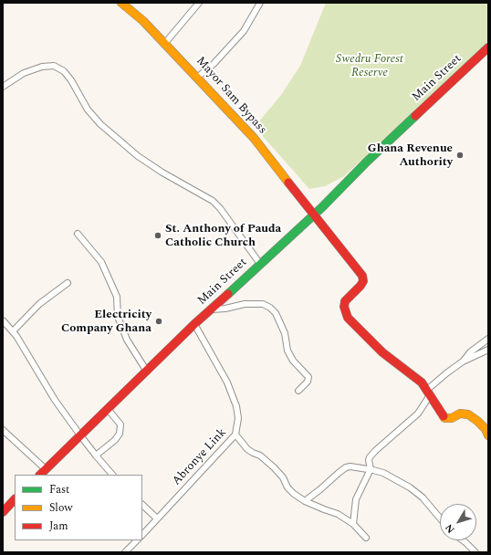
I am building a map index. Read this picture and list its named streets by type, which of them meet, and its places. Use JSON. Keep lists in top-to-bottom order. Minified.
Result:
{"streets":{"main road":["Main Street","Mayor Sam Bypass"],"street":["Abronye Link"]},"crossings":[["Main Street","Mayor Sam Bypass"],["Main Street","Abronye Link"]],"parks":["Swedru Forest Reserve"],"places":["Ghana Revenue Authority","St. Anthony of Pauda Catholic Church","Electricity Company Ghana"],"legend":["Fast","Slow","Jam"],"north":"bottom left"}
